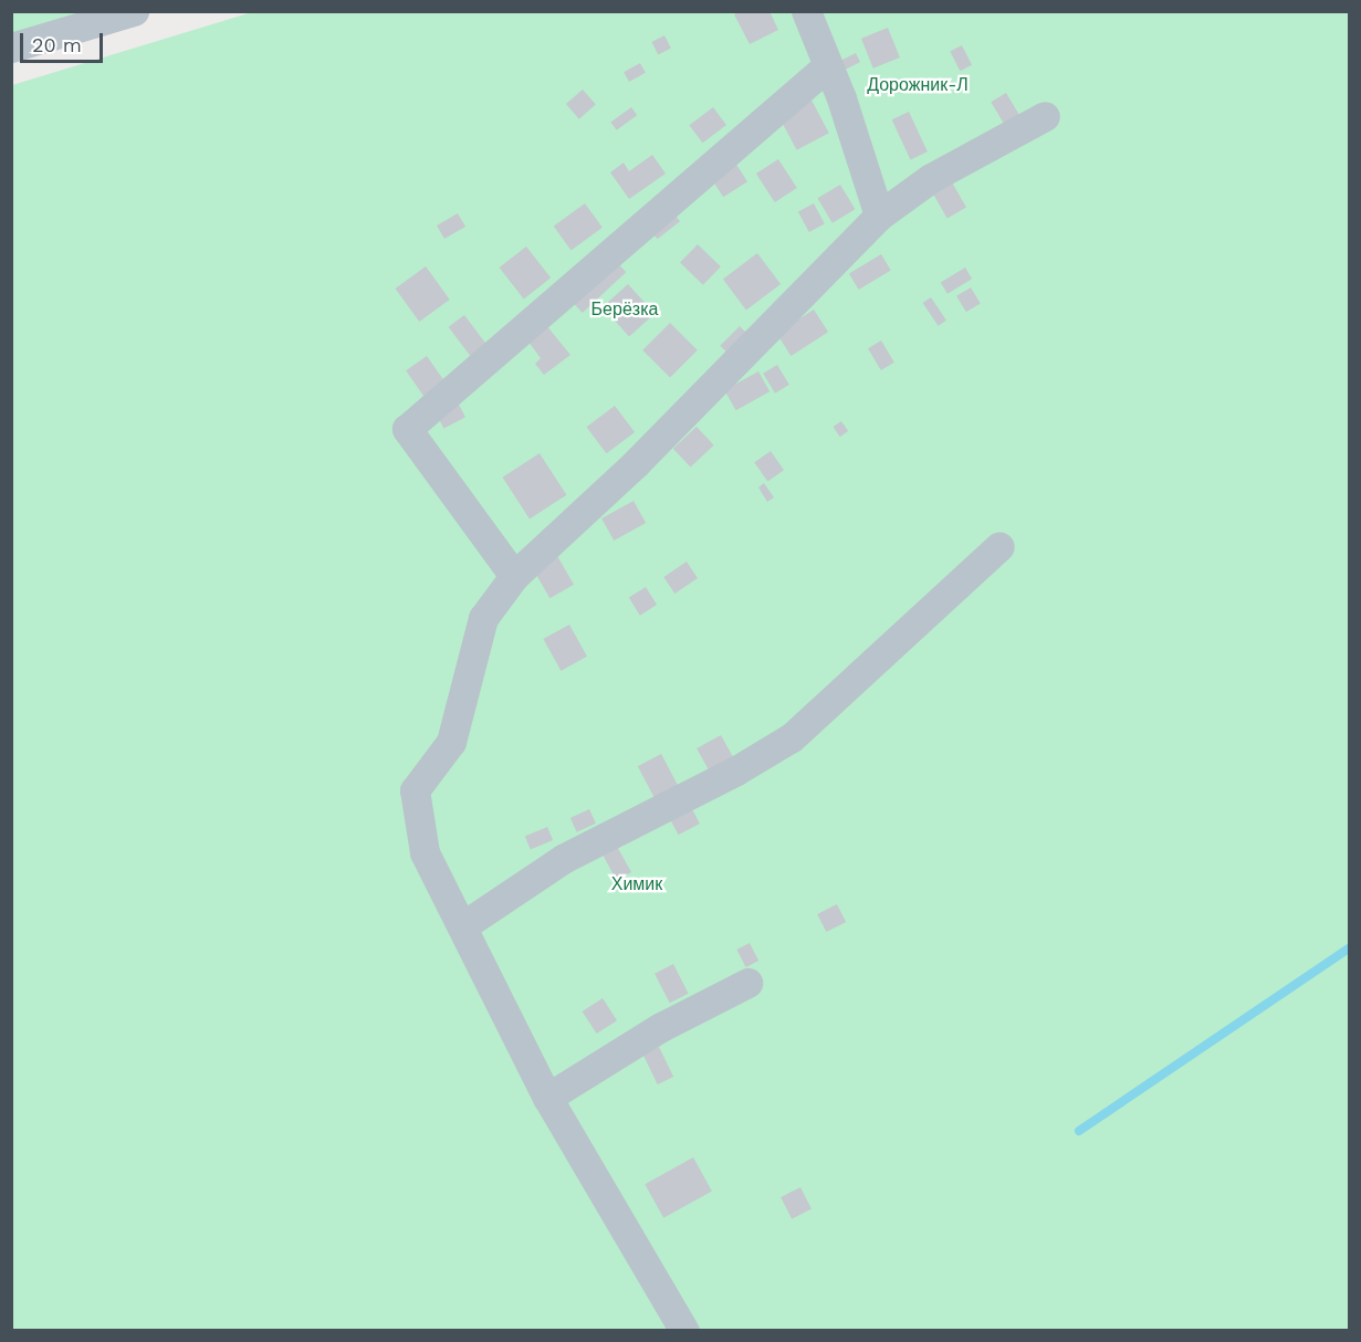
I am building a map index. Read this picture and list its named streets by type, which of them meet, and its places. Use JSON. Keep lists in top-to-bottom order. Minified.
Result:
{"parks":["Дорожник-Л","Берёзка","Химик"],"scale_bar":"20 m"}
